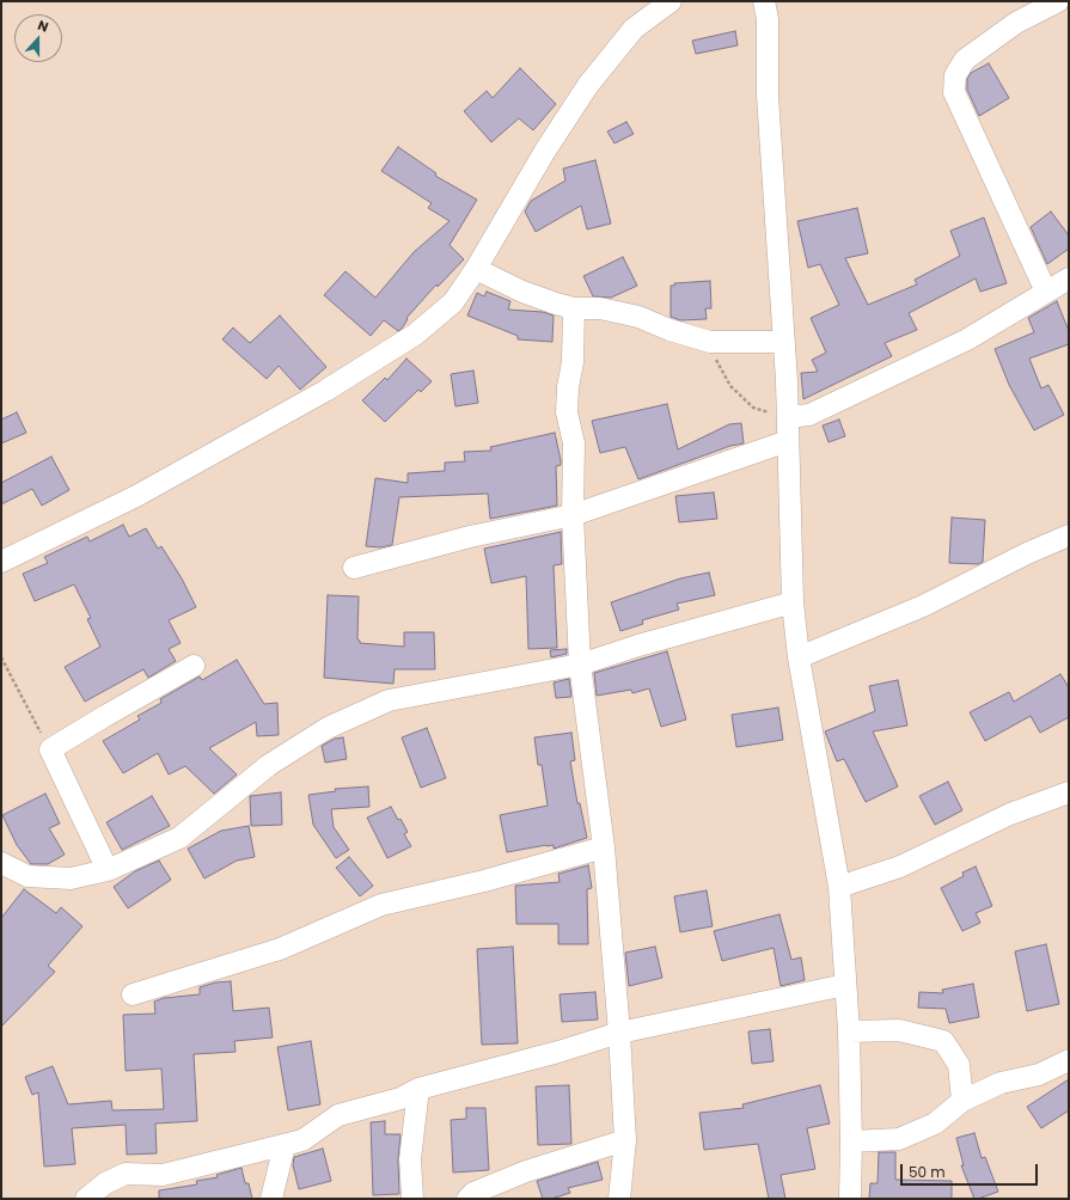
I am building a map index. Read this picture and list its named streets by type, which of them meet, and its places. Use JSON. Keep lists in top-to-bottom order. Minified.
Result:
{"scale_bar":"50 m","north":"top"}
